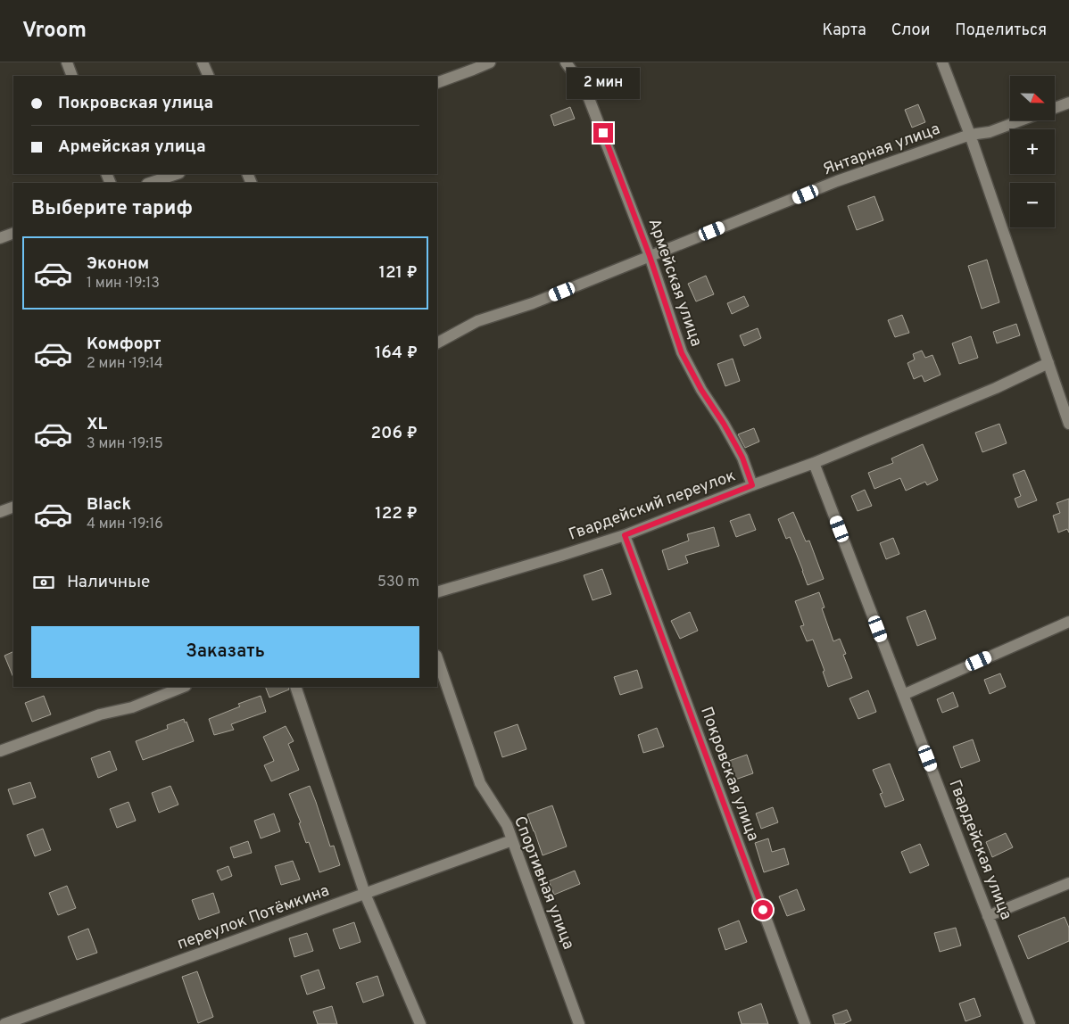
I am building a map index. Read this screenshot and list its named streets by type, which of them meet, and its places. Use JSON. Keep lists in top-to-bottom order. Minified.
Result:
{"streets":{"street":["Янтарная улица","Армейская улица","Гвардейский переулок","Покровская улица","Гвардейская улица","Спортивная улица","переулок Потёмкина"]},"crossings":[["Янтарная улица","Армейская улица"],["Армейская улица","Гвардейский переулок"],["Гвардейский переулок","Покровская улица"],["Гвардейский переулок","Гвардейская улица"],["Спортивная улица","переулок Потёмкина"]],"north":"right","page":{"header":"Vroom","nav":["Карта","Слои","Поделиться"],"bubble":"2 мин","map_buttons":["+","−"],"banner":["Покровская улица","Армейская улица"],"heading":"Выберите тариф","list":[{"name":"Эконом","note":"1 мин · 19:13","value":"121 ₽"},{"name":"Комфорт","note":"2 мин · 19:14","value":"164 ₽"},{"name":"XL","note":"3 мин · 19:15","value":"206 ₽"},{"name":"Black","note":"4 мин · 19:16","value":"122 ₽"}],"pay":["Наличные","530 m"],"buttons":"Заказать"}}
